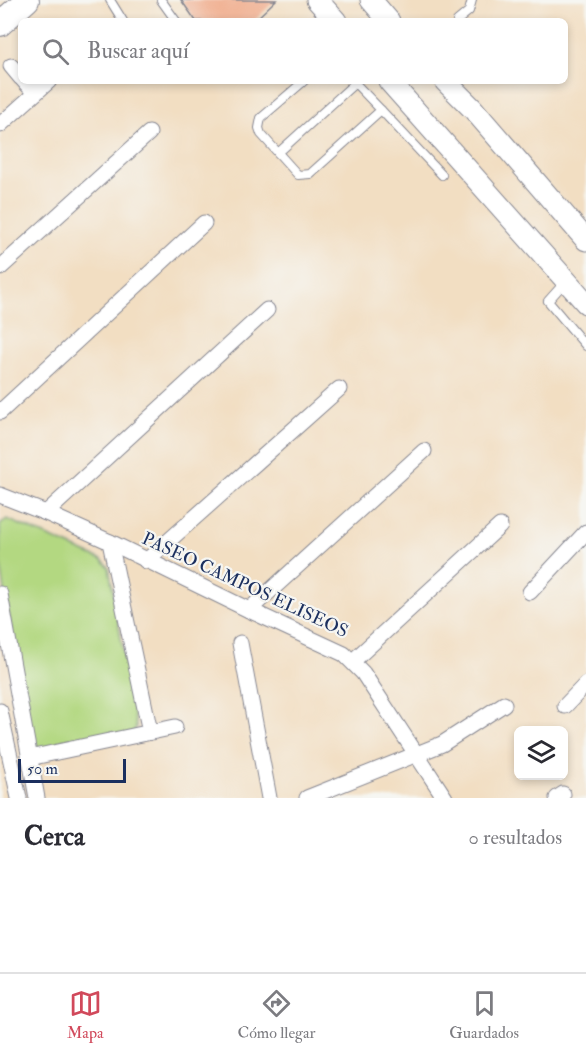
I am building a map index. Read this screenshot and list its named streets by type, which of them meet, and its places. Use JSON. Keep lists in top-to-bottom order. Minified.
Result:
{"streets":{"street":["PASEO CAMPOS ELISEOS"]},"scale_bar":"50 m","page":{"search":"Buscar aquí","scale":"50 m","heading":["Cerca","0 resultados"],"nav":["Mapa","Cómo llegar","Guardados"]}}
